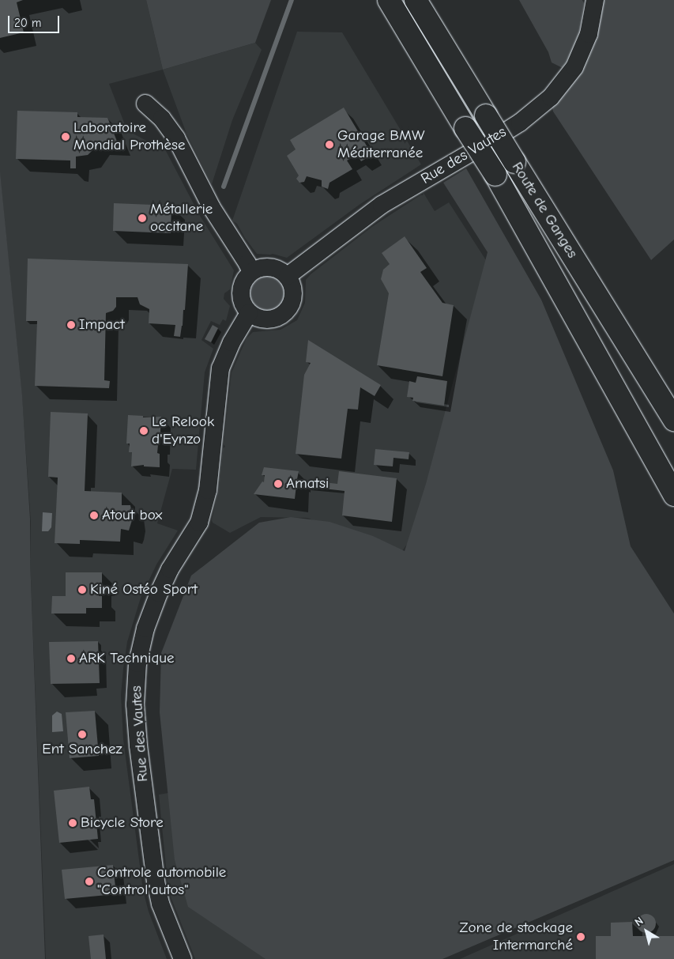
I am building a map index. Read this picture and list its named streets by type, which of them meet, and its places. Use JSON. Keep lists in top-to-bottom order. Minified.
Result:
{"streets":{"main road":["Route de Ganges"],"street":["Rue des Vautes"]},"places":["Laboratoire Mondial Prothèse","Garage BMW Méditerranée","Métallerie occitane","Impact","Le Relook d'Eynzo","Amatsi","Atout box","Kiné Ostéo Sport","ARK Technique","Ent Sanchez","Bicycle Store","Controle automobile \"Control'autos\"","Zone de stockage Intermarché"],"scale_bar":"20 m","north":"top left"}
